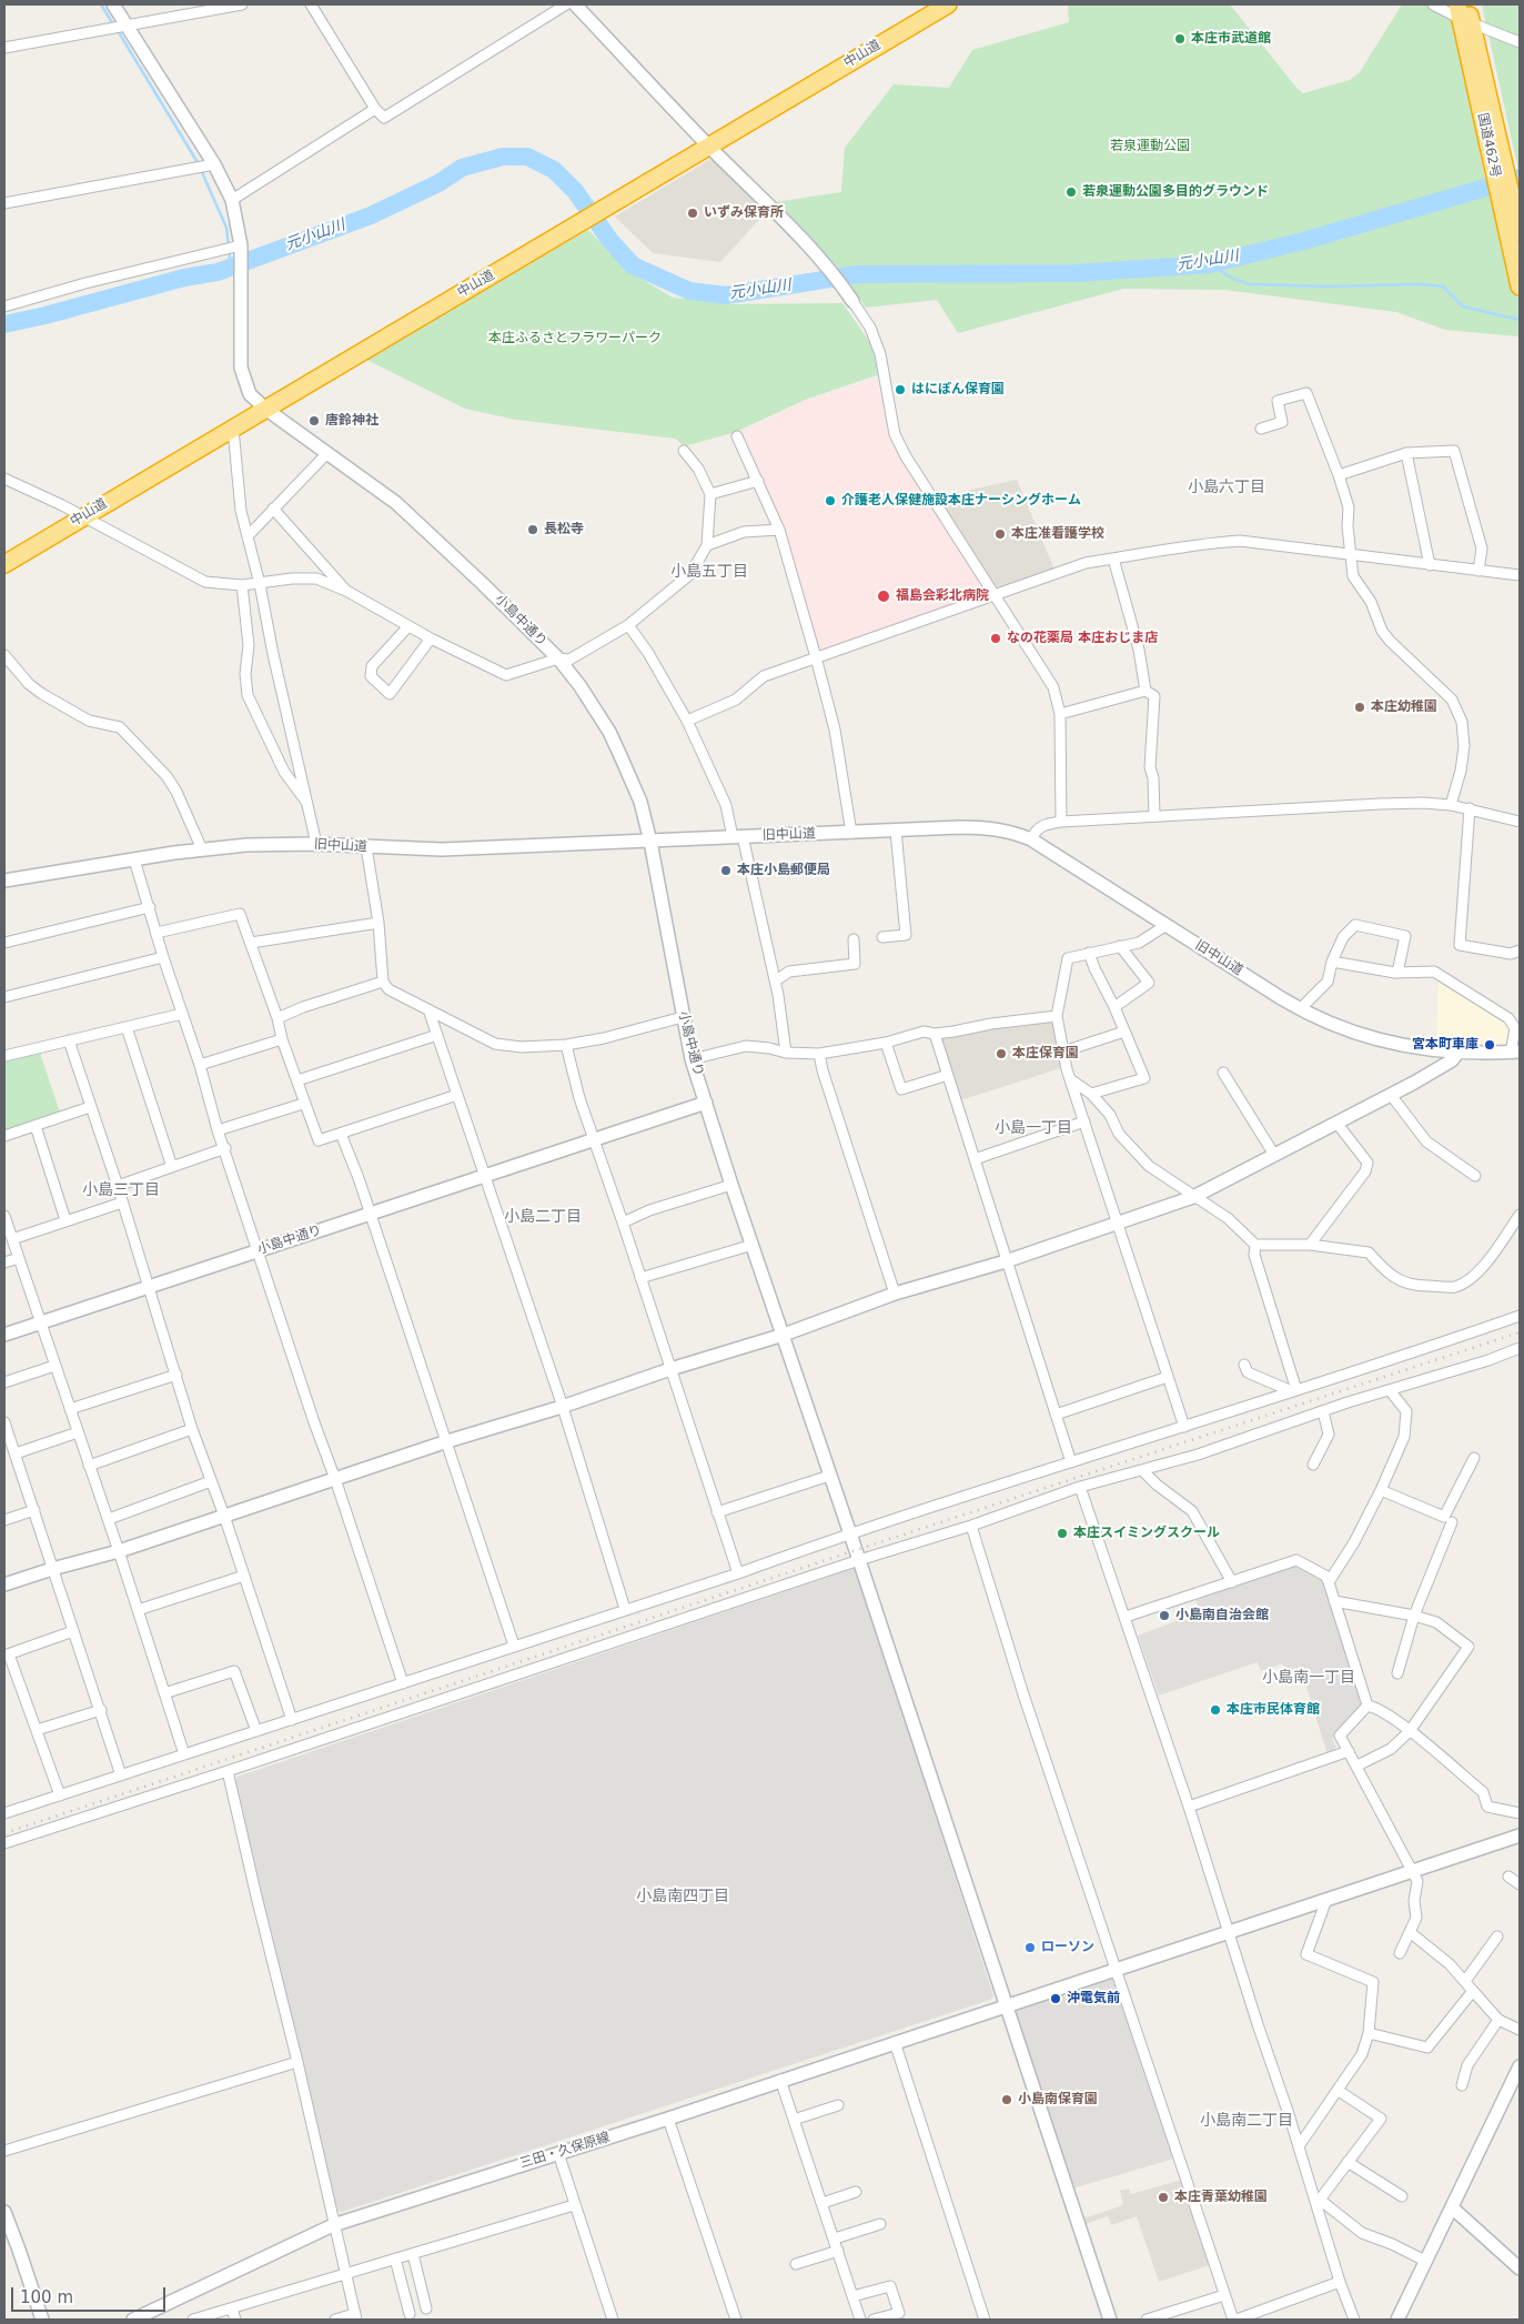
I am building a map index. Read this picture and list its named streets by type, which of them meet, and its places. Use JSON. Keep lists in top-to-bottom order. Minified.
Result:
{"streets":{"highway":["中山道","国道462号"],"street":["小島中通り","旧中山道","三田・久保原線"]},"crossings":[["中山道","小島中通り"],["小島中通り","旧中山道"]],"districts":["小島六丁目","小島五丁目","小島一丁目","小島三丁目","小島二丁目","小島南一丁目","小島南四丁目","小島南二丁目"],"water":["元小山川"],"parks":["若泉運動公園","本庄ふるさとフラワーパーク"],"places":["本庄市武道館","若泉運動公園多目的グラウンド","いずみ保育所","はにぽん保育園","唐鈴神社","介護老人保健施設本庄ナーシングホーム","長松寺","本庄准看護学校","福島会彩北病院","なの花薬局 本庄おじま店","本庄幼稚園","本庄小島郵便局","宮本町車庫","本庄保育園","本庄スイミングスクール","小島南自治会館","本庄市民体育館","ローソン","沖電気前","小島南保育園","本庄青葉幼稚園"],"scale_bar":"100 m"}
